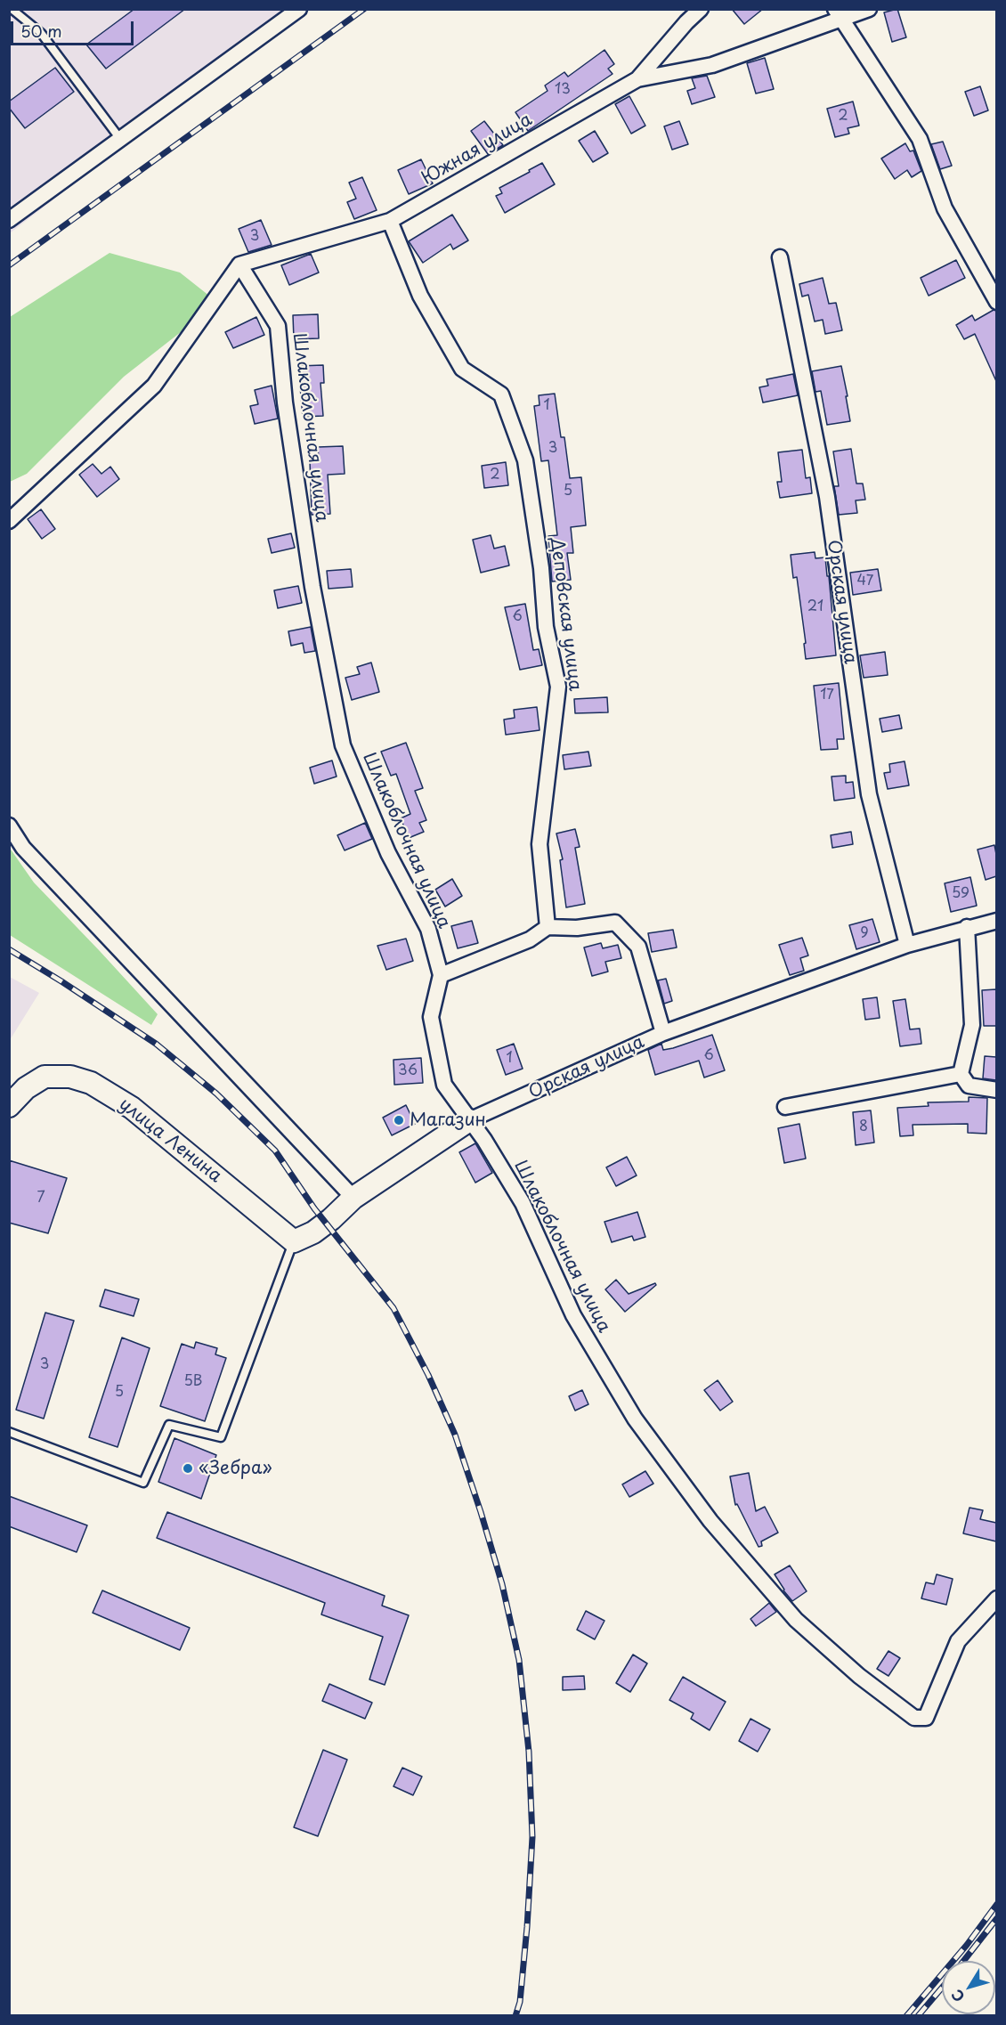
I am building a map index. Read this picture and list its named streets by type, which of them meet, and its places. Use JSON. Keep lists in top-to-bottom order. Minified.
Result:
{"streets":{"street":["Южная улица","Шлакоблочная улица","Орская улица","Деповская улица","улица Ленина"]},"crossings":[["Южная улица","Шлакоблочная улица"],["Южная улица","Деповская улица"],["Шлакоблочная улица","Орская улица"],["Орская улица","улица Ленина"]],"places":["Магазин","«Зебра»"],"house_numbers":["13","2","3","1","3","2","5","47","21","6","17","59","9","6","1","36","8","7","3","5В","5"],"scale_bar":"50 m","north":"bottom left"}
